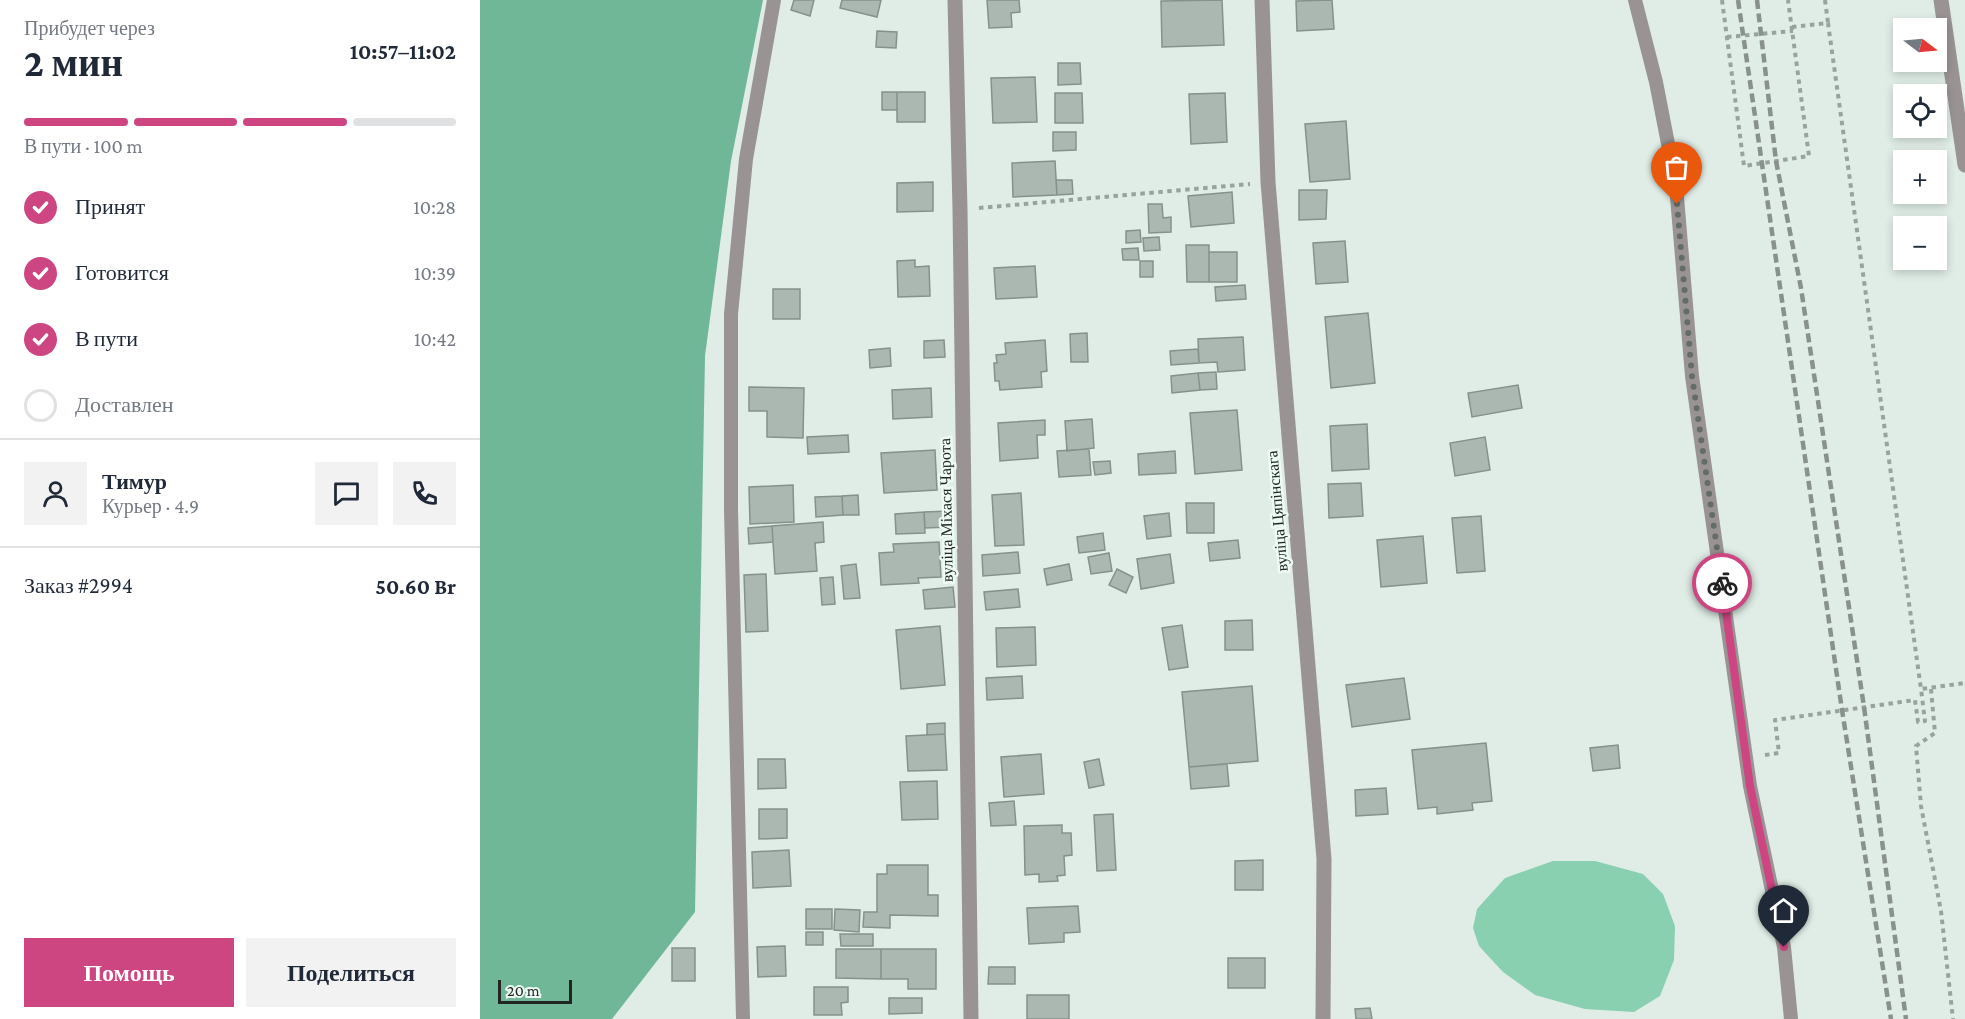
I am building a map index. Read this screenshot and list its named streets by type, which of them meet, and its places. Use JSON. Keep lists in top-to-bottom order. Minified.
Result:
{"streets":{"street":["вуліца Міхася Чарота","вуліца Цяпінскага"]},"scale_bar":"20 m","north":"right","page":{"heading":["2 мин","Прибудет через","10:57–11:02"],"panel":["Тимур","Курьер · 4.9","Заказ #2994","50.60 Br"],"map_buttons":["+","−"],"bar":"В пути · 100 m","list":[["Принят","10:28"],["Готовится","10:39"],["В пути","10:42"],"Доставлен"],"buttons":["Помощь","Поделиться"],"scale":"20 m"}}
